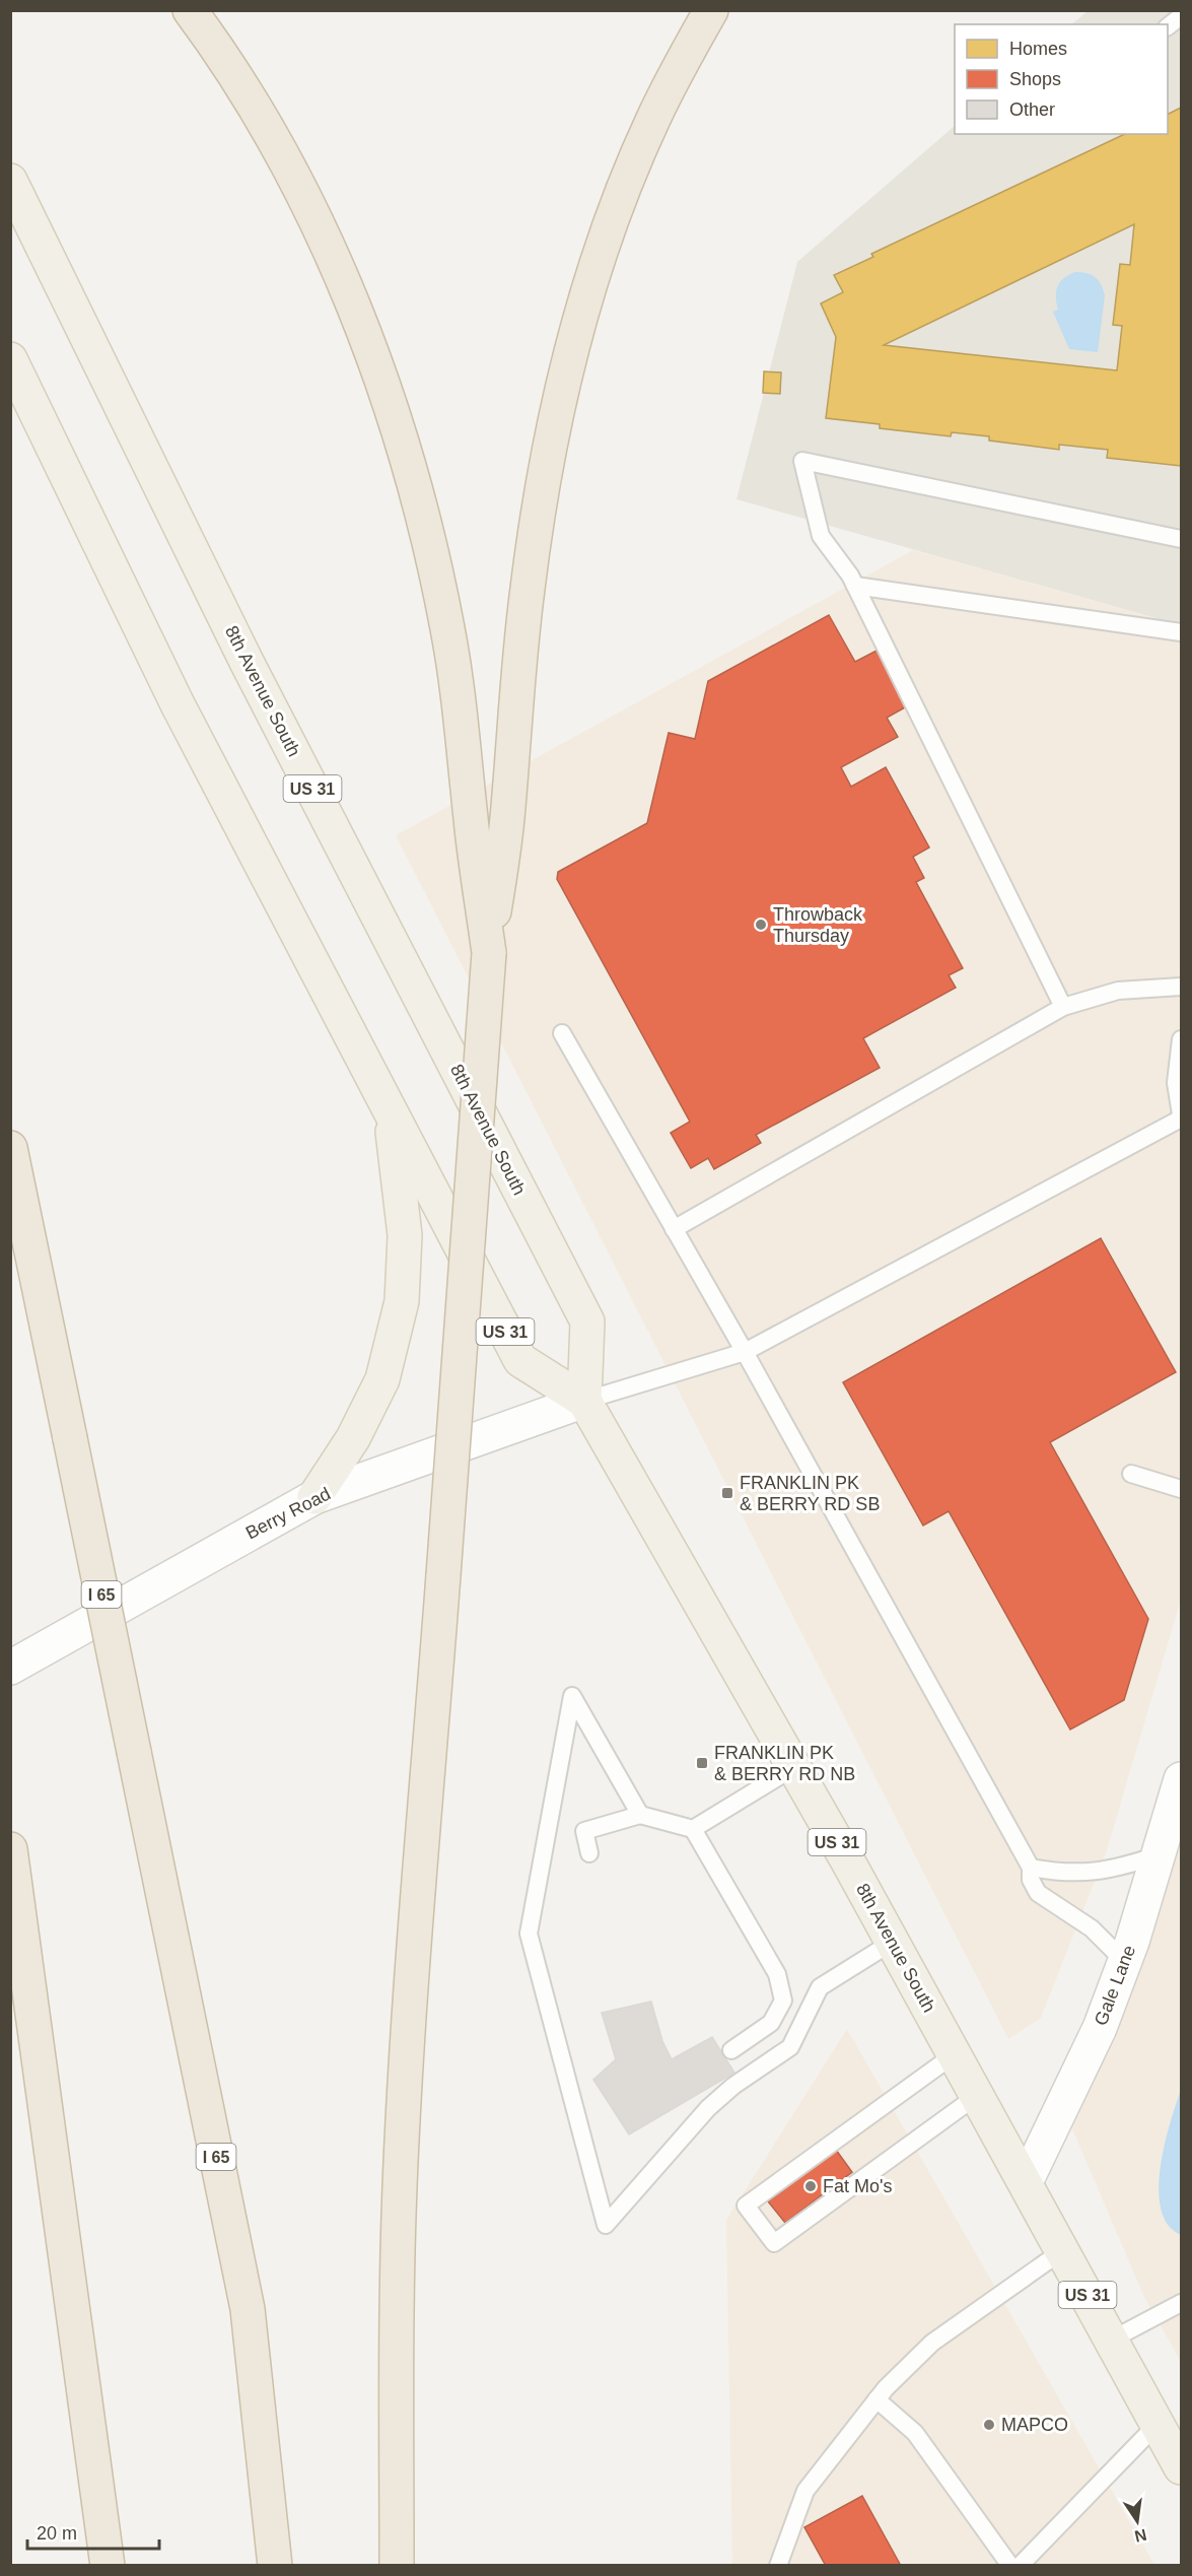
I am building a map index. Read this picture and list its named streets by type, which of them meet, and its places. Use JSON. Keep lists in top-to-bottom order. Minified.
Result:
{"streets":{"highway":["I 65"],"main road":["8th Avenue South","US 31"],"street":["Berry Road","Gale Lane"]},"crossings":[["8th Avenue South","Berry Road"],["8th Avenue South","Gale Lane"]],"places":{"other":["Throwback Thursday","Fat Mo's","MAPCO"],"transit":["FRANKLIN PK & BERRY RD SB","FRANKLIN PK & BERRY RD NB"]},"legend":["Homes","Shops","Other"],"scale_bar":"20 m","north":"bottom"}
